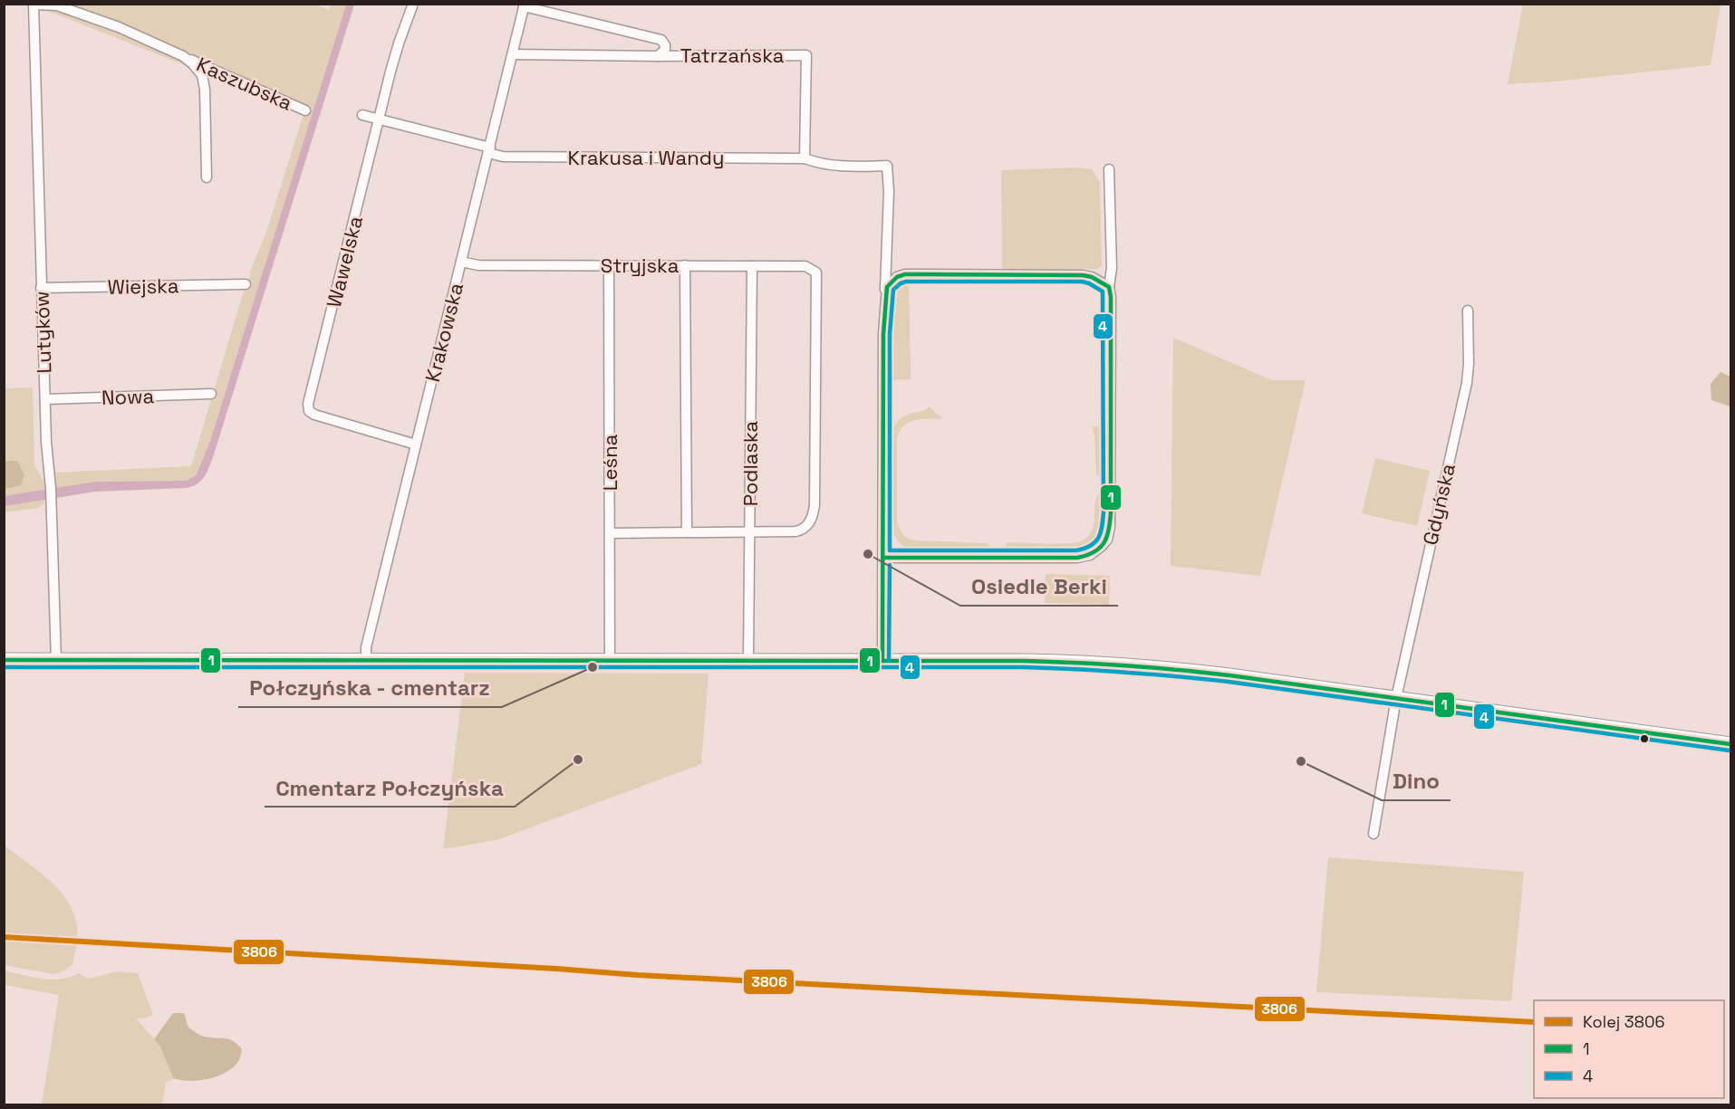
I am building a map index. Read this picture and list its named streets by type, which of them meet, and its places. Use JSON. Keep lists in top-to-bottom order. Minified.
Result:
{"streets":{"street":["Tatrzańska","Kaszubska","Krakusa i Wandy","Wawelska","Stryjska","Wiejska","Lutyków","Krakowska","Nowa","Leśna","Podlaska","Gdyńska"]},"crossings":[["Tatrzańska","Krakusa i Wandy"],["Tatrzańska","Krakowska"],["Kaszubska","Lutyków"],["Krakusa i Wandy","Wawelska"],["Krakusa i Wandy","Krakowska"],["Wawelska","Krakowska"],["Stryjska","Krakowska"],["Stryjska","Leśna"],["Stryjska","Podlaska"],["Wiejska","Lutyków"],["Lutyków","Nowa"]],"places":["Osiedle Berki","Połczyńska - cmentarz","Cmentarz Połczyńska","Dino"],"lines":["transit line 1","transit line 4","rail line 3806"],"legend":["Kolej 3806","1","4"]}
